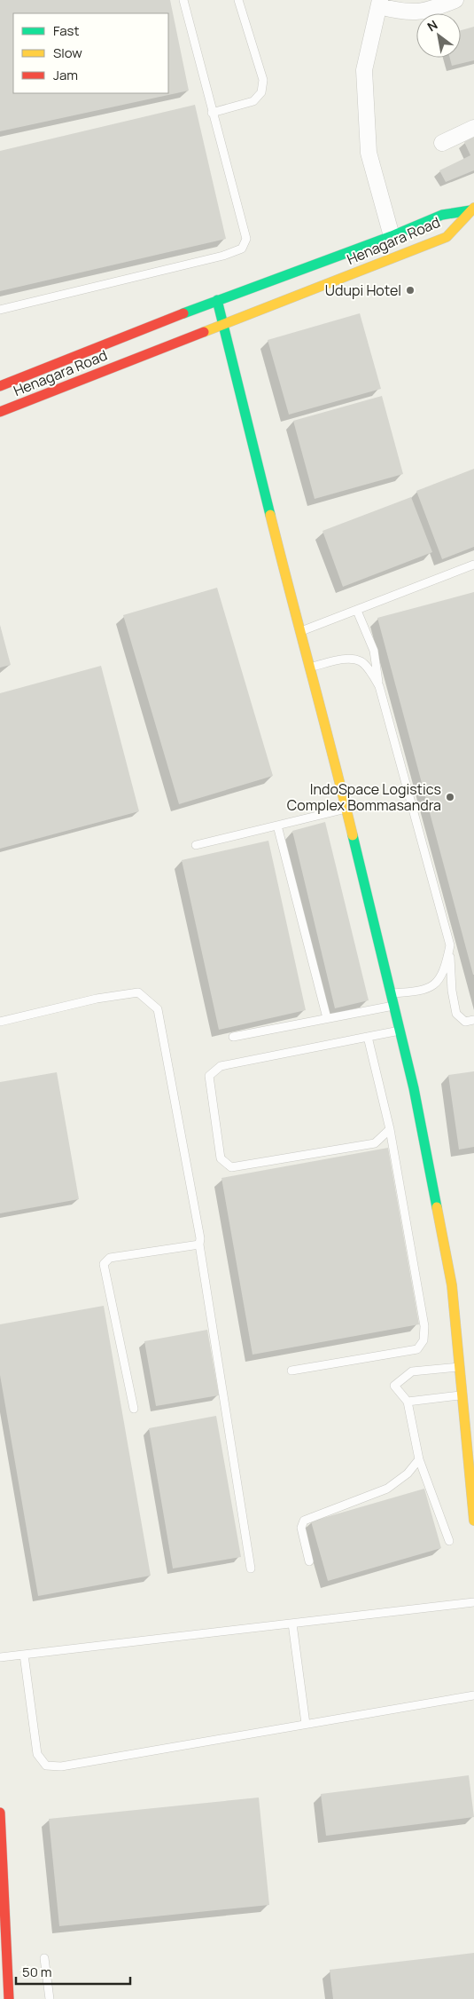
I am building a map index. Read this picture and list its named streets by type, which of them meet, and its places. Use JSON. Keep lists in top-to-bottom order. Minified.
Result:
{"streets":{"street":["Henagara Road"]},"places":["Udupi Hotel","IndoSpace Logistics Complex Bommasandra"],"legend":["Fast","Slow","Jam"],"scale_bar":"50 m","north":"top left"}
